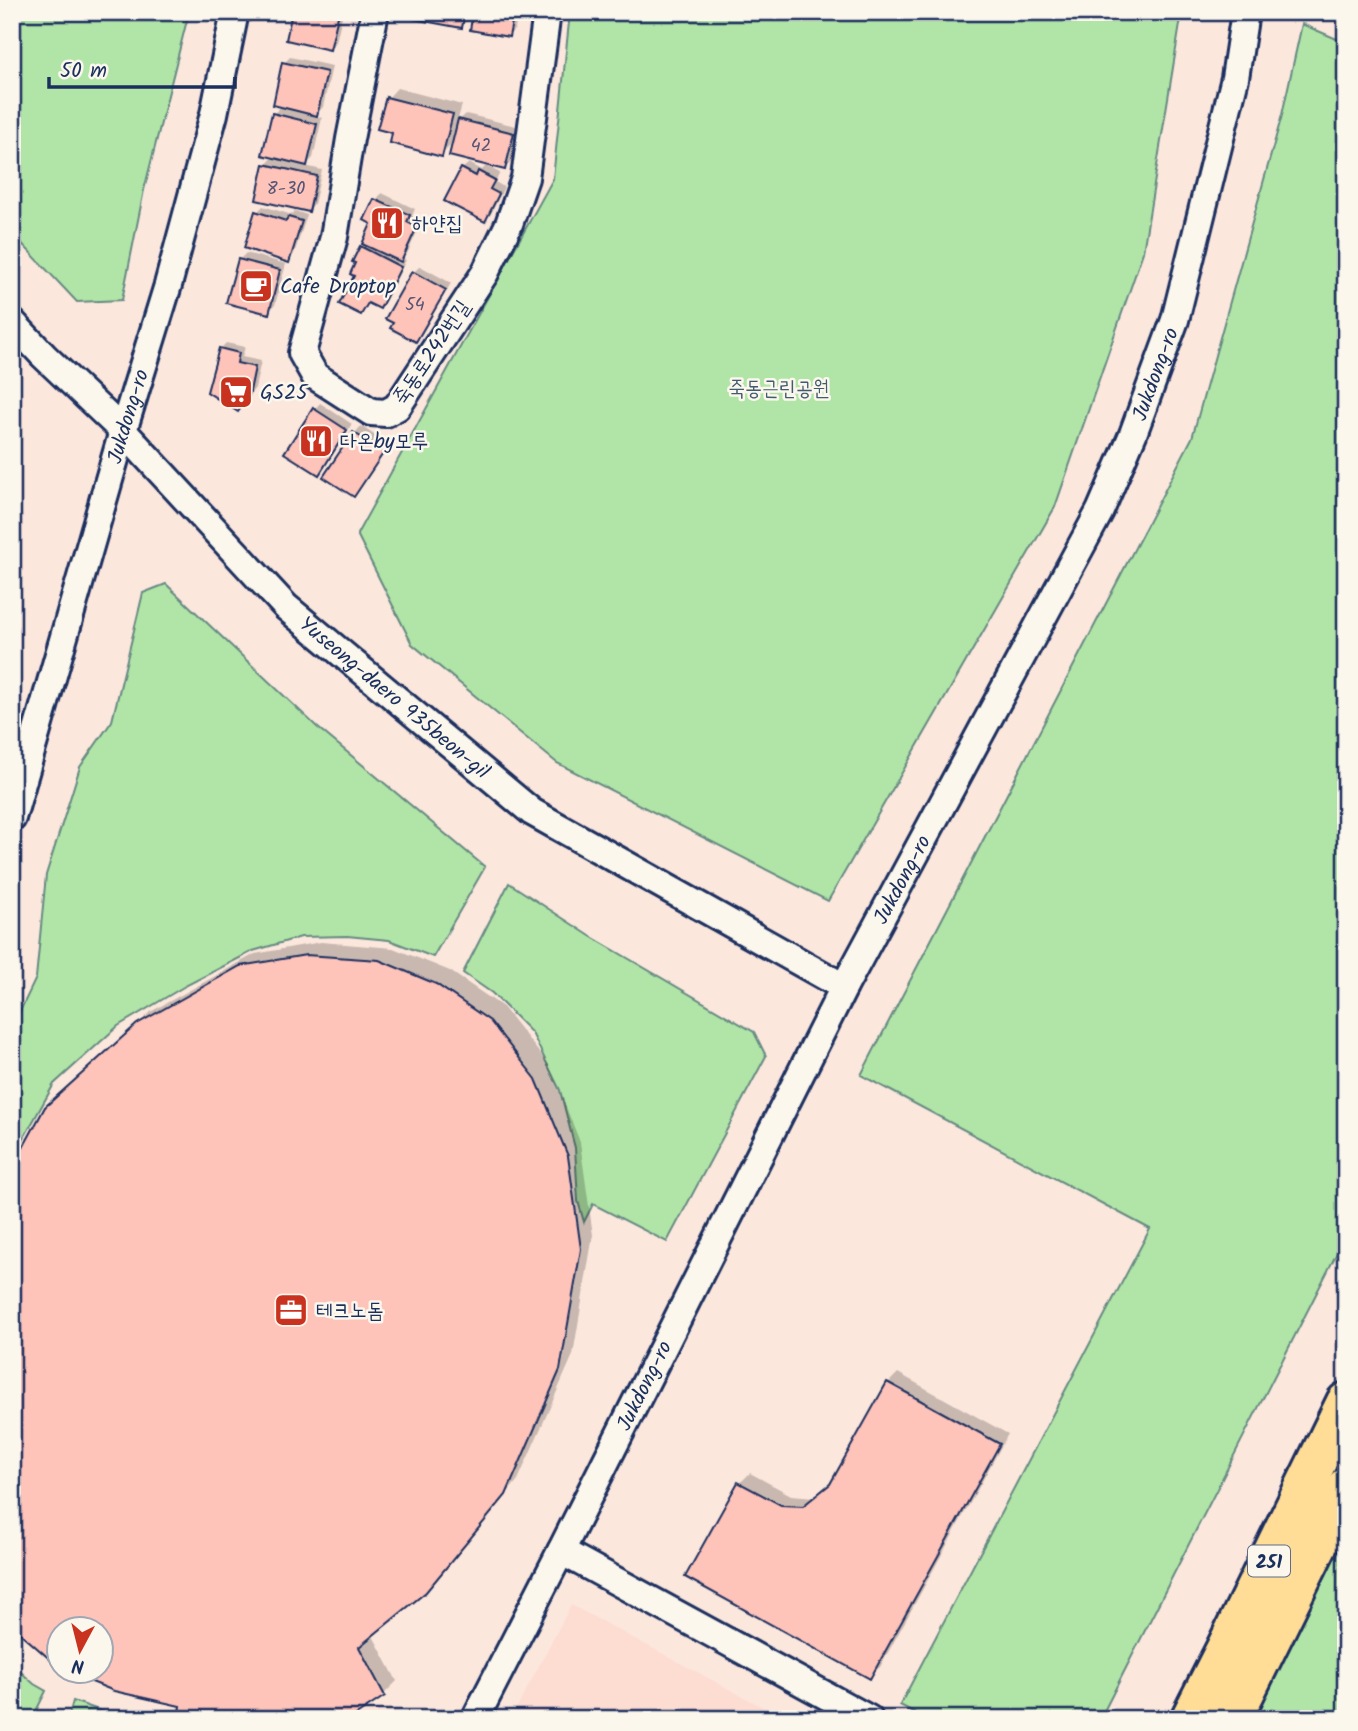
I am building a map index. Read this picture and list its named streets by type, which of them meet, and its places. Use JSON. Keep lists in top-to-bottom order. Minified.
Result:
{"streets":{"highway":["251"],"street":["죽동로242번길","Jukdong-ro","Yuseong-daero 935beon-gil"]},"crossings":[["Jukdong-ro","Yuseong-daero 935beon-gil"]],"parks":["죽동근린공원"],"places":{"restaurant":["하얀집","다온by모루"],"cafe":["Cafe Droptop"],"supermarket":["GS25"],"office":["테크노돔"]},"house_numbers":["42","8-30","54"],"scale_bar":"50 m","north":"bottom"}
